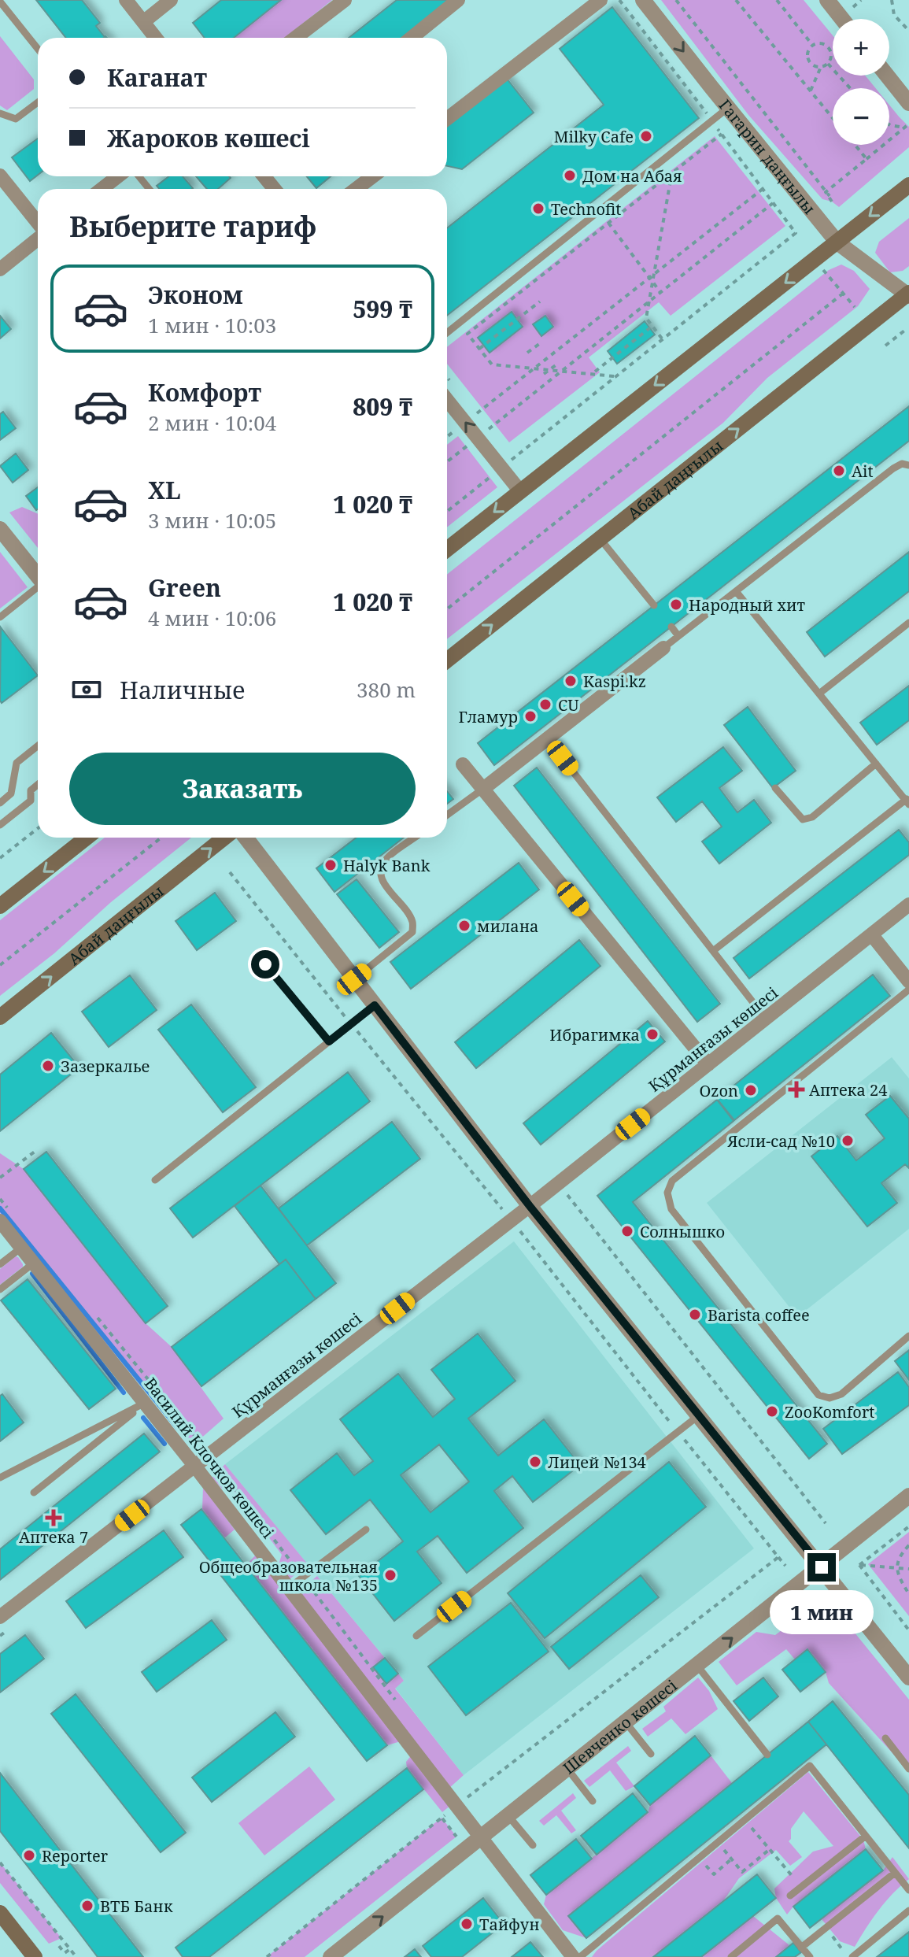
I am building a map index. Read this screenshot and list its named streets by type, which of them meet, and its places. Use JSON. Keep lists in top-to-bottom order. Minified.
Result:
{"streets":{"main road":["Абай даңғылы"],"street":["Гагарин даңғылы","Құрманғазы көшесі","Василий Клочков көшесі","Шевченко көшесі"]},"crossings":[["Гагарин даңғылы","Абай даңғылы"],["Құрманғазы көшесі","Василий Клочков көшесі"],["Василий Клочков көшесі","Шевченко көшесі"]],"one_way":["Шевченко көшесі"],"places":{"other":["Milky Cafe","Дом на Абая","Technofit","Ait","Народный хит","Kaspi.kz","CU","Гламур","Halyk Bank","милана","Ибрагимка","Зазеркалье","Ozon","Ясли-сад №10","Солнышко","Barista coffee","ZooKomfort","Лицей №134","Общеобразовательная школа №135","Reporter","ВТБ Банк","Тайфун"],"health":["Аптека 24","Аптека 7"]},"page":{"map_buttons":["+","−"],"banner":["Каганат","Жароков көшесі"],"heading":"Выберите тариф","list":[{"name":"Эконом","note":"1 мин · 10:03","value":"599 ₸"},{"name":"Комфорт","note":"2 мин · 10:04","value":"809 ₸"},{"name":"XL","note":"3 мин · 10:05","value":"1 020 ₸"},{"name":"Green","note":"4 мин · 10:06","value":"1 020 ₸"}],"pay":["Наличные","380 m"],"buttons":"Заказать","bubble":"1 мин"}}
